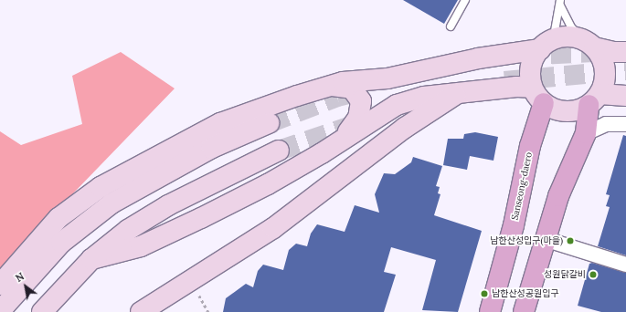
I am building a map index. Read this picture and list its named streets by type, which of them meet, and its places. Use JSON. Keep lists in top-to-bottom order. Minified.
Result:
{"streets":{"main road":["Sanseong-daero"]},"places":["남한산성입구(마을)","성원닭갈비","남한산성공원입구"],"north":"top left"}
